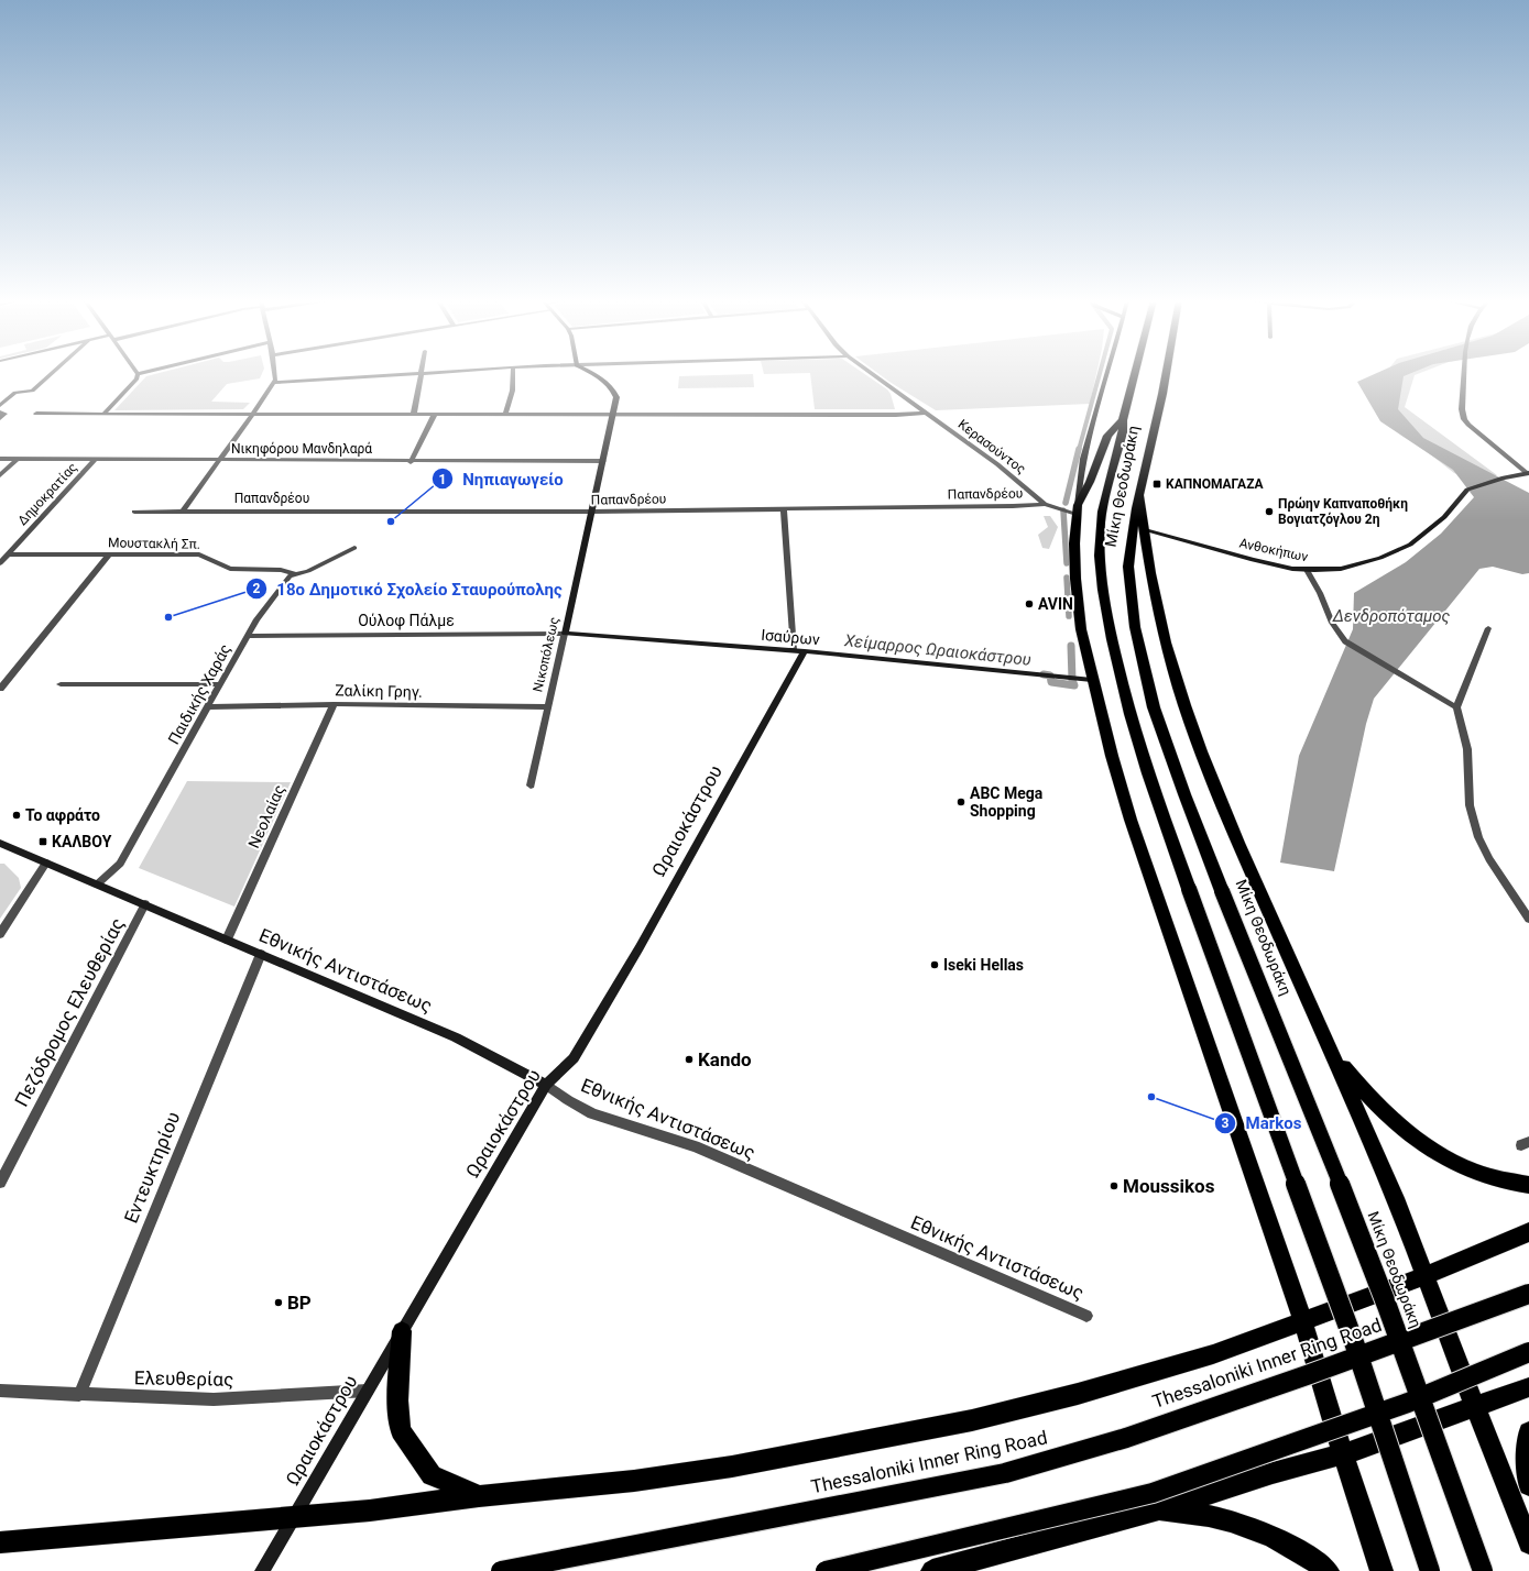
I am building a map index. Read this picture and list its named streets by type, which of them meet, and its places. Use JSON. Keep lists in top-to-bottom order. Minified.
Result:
{"streets":{"highway":["Μίκη Θεοδωράκη","Thessaloniki Inner Ring Road"],"street":["Κερασούντος","Νικηφόρου Μανδηλαρά","Δημοκρατίας","Παπανδρέου","Μουστακλή Σπ.","Ανθοκήπων","Ούλοφ Πάλμε","Ισαύρων","Νικοπόλεως","Ζαλίκη Γρηγ.","Παιδικής Χαράς","Νεολαίας","Ωραιοκάστρου","Εθνικής Αντιστάσεως","Πεζόδρομος Ελευθερίας","Εντευκτηρίου","Ελευθερίας"]},"crossings":[["Κερασούντος","Παπανδρέου"],["Νικηφόρου Μανδηλαρά","Δημοκρατίας"],["Νικηφόρου Μανδηλαρά","Νικοπόλεως"],["Δημοκρατίας","Μουστακλή Σπ."],["Παπανδρέου","Νικοπόλεως"],["Μουστακλή Σπ.","Παιδικής Χαράς"],["Ούλοφ Πάλμε","Ισαύρων"],["Ούλοφ Πάλμε","Νικοπόλεως"],["Ούλοφ Πάλμε","Παιδικής Χαράς"],["Ισαύρων","Νικοπόλεως"],["Ισαύρων","Ωραιοκάστρου"],["Νικοπόλεως","Ζαλίκη Γρηγ."],["Ζαλίκη Γρηγ.","Παιδικής Χαράς"],["Ζαλίκη Γρηγ.","Νεολαίας"],["Παιδικής Χαράς","Εθνικής Αντιστάσεως"],["Νεολαίας","Εθνικής Αντιστάσεως"],["Ωραιοκάστρου","Εθνικής Αντιστάσεως"],["Ωραιοκάστρου","Ελευθερίας"],["Εθνικής Αντιστάσεως","Πεζόδρομος Ελευθερίας"],["Εθνικής Αντιστάσεως","Εντευκτηρίου"],["Εντευκτηρίου","Ελευθερίας"]],"water":["Δενδροπόταμος","Χείμαρρος Ωραιοκάστρου"],"places":{"transit":["ΚΑΠΝΟΜΑΓΑΖΑ","ΚΑΛΒΟΥ"],"other":["Πρώην Καπναποθήκη Βογιατζόγλου 2η","Νηπιαγωγείο","AVIN","18ο Δημοτικό Σχολείο Σταυρούπολης","ABC Mega Shopping","Το αφράτο","Iseki Hellas","Kando","Markos","Moussikos","BP"]}}
